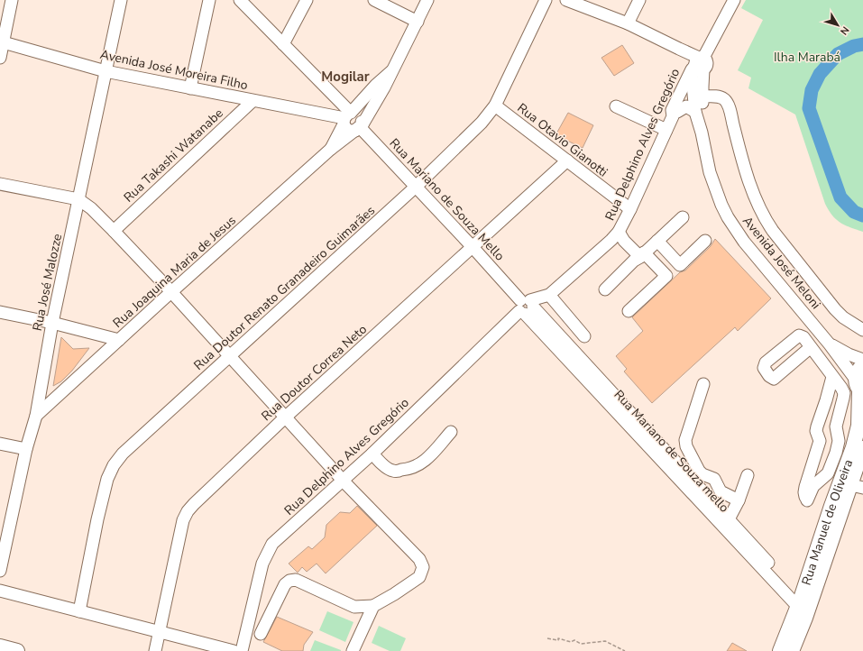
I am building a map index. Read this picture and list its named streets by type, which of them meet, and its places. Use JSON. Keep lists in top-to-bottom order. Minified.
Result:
{"streets":{"main road":["Rua Manuel de Oliveira"],"street":["Avenida José Moreira Filho","Rua Otavio Gianotti","Rua Delphino Alves Gregório","Rua Takashi Watanabe","Rua Mariano de Souza Mello","Avenida José Meloni","Rua Joaquina Maria de Jesus","Rua José Malozze","Rua Doutor Renato Granadeiro Guimarães","Rua Doutor Correa Neto","Rua Mariano de Souza mello"]},"crossings":[["Avenida José Moreira Filho","Rua Takashi Watanabe"],["Avenida José Moreira Filho","Rua Mariano de Souza Mello"],["Avenida José Moreira Filho","Rua Joaquina Maria de Jesus"],["Avenida José Moreira Filho","Rua José Malozze"],["Rua Otavio Gianotti","Rua Delphino Alves Gregório"],["Rua Otavio Gianotti","Rua Doutor Renato Granadeiro Guimarães"],["Rua Otavio Gianotti","Rua Doutor Correa Neto"],["Rua Delphino Alves Gregório","Rua Mariano de Souza mello"],["Rua Mariano de Souza Mello","Rua Joaquina Maria de Jesus"],["Rua Mariano de Souza Mello","Rua Doutor Renato Granadeiro Guimarães"],["Rua Mariano de Souza Mello","Rua Doutor Correa Neto"],["Rua Mariano de Souza Mello","Rua Mariano de Souza mello"],["Avenida José Meloni","Rua Manuel de Oliveira"],["Rua Joaquina Maria de Jesus","Rua José Malozze"],["Rua Mariano de Souza mello","Rua Manuel de Oliveira"]],"districts":["Mogilar"],"parks":["Ilha Marabá"],"north":"bottom right"}
